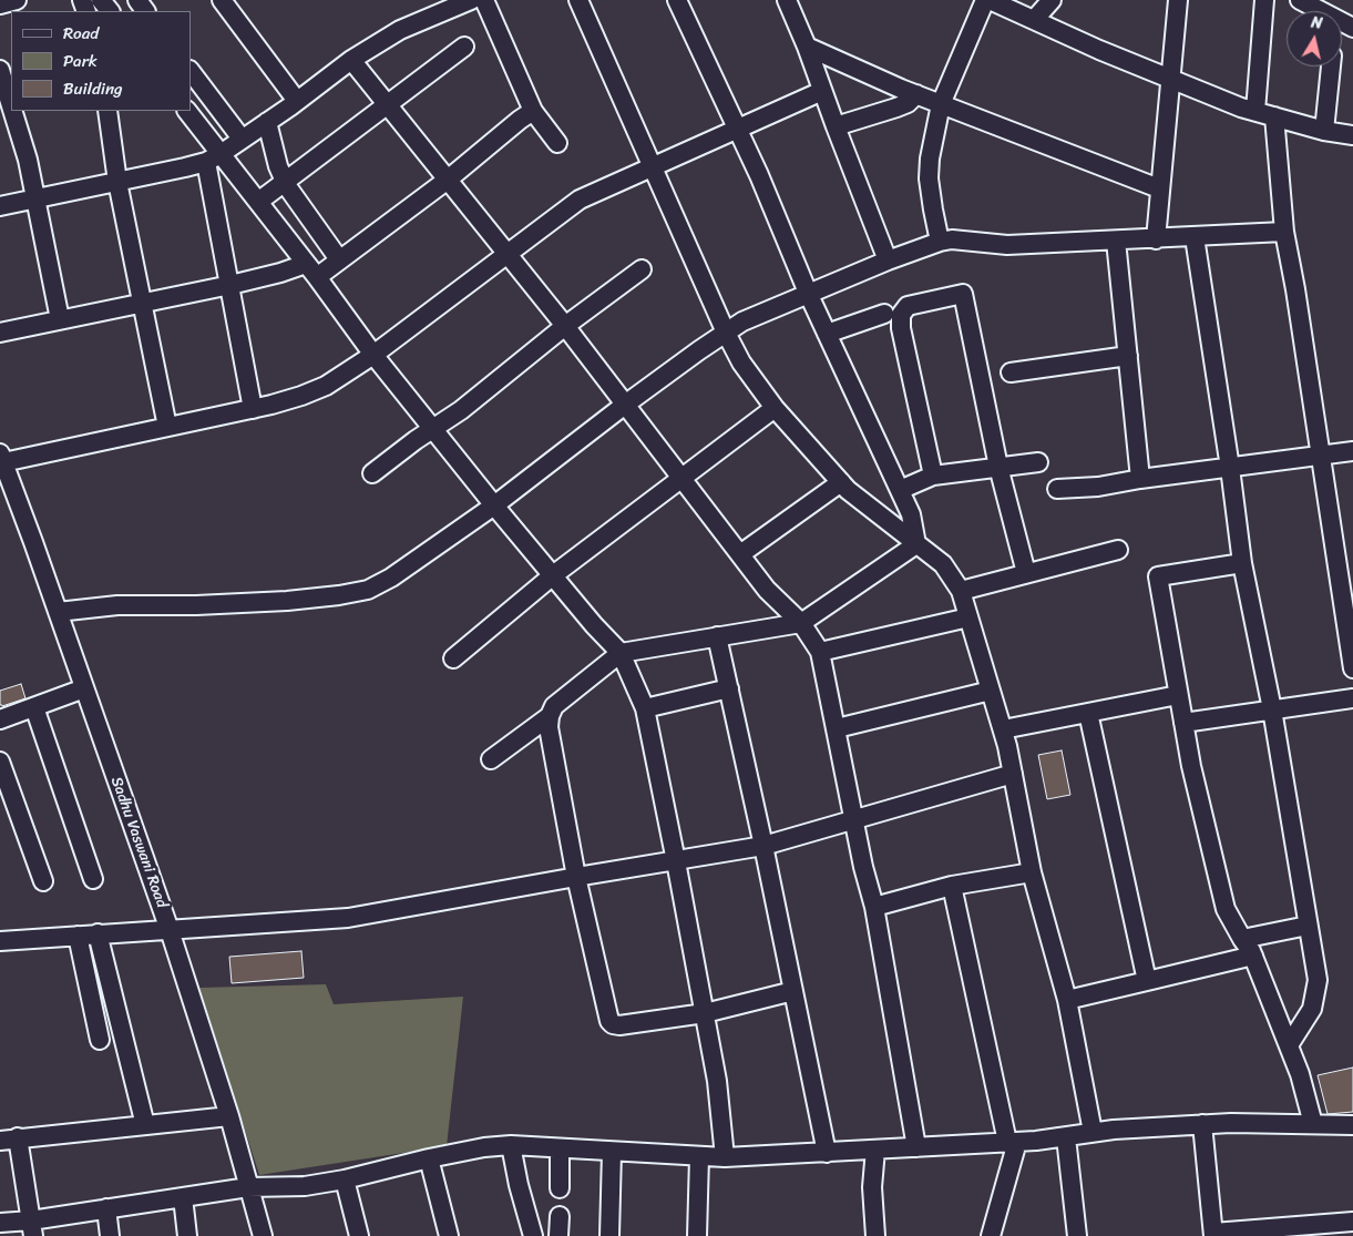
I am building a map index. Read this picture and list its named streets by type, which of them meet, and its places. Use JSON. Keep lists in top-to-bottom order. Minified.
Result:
{"streets":{"street":["Sadhu Vaswani Road"]},"legend":["Road","Park","Building"],"north":"top"}
